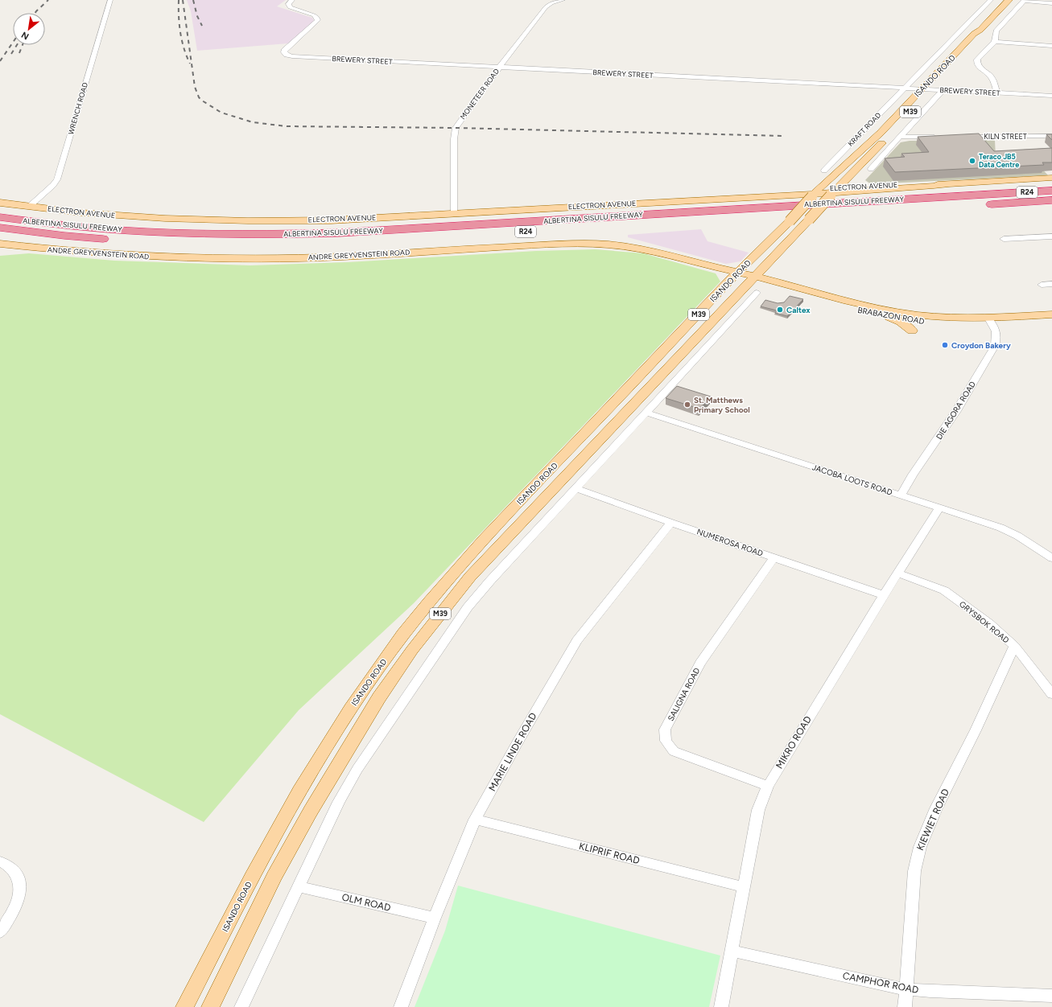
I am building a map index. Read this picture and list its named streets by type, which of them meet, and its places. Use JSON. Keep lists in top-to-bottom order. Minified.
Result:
{"streets":{"highway":["R24","ALBERTINA SISULU FREEWAY"],"main road":["ISANDO ROAD","M39","ELECTRON AVENUE","ANDRE GREYVENSTEIN ROAD","BRABAZON ROAD"],"street":["BREWERY STREET","MONETEER ROAD","WRENCH ROAD","KRAFT ROAD","KILN STREET","DIE AGORA ROAD","JACOBA LOOTS ROAD","NUMEROSA ROAD","GRYSBOK ROAD","SALIGNA ROAD","MIKRO ROAD","MARIE LINDE ROAD","KIEWIET ROAD","KLIPRIF ROAD","OLM ROAD","CAMPHOR ROAD"]},"crossings":[["BREWERY STREET","ISANDO ROAD"],["BREWERY STREET","MONETEER ROAD"],["BREWERY STREET","KRAFT ROAD"],["ISANDO ROAD","KRAFT ROAD"],["ISANDO ROAD","ELECTRON AVENUE"],["ISANDO ROAD","ANDRE GREYVENSTEIN ROAD"],["ISANDO ROAD","BRABAZON ROAD"],["ISANDO ROAD","JACOBA LOOTS ROAD"],["ISANDO ROAD","NUMEROSA ROAD"],["ISANDO ROAD","OLM ROAD"],["MONETEER ROAD","ELECTRON AVENUE"],["WRENCH ROAD","ELECTRON AVENUE"],["ANDRE GREYVENSTEIN ROAD","BRABAZON ROAD"],["BRABAZON ROAD","DIE AGORA ROAD"],["DIE AGORA ROAD","JACOBA LOOTS ROAD"],["JACOBA LOOTS ROAD","MIKRO ROAD"],["NUMEROSA ROAD","SALIGNA ROAD"],["NUMEROSA ROAD","MIKRO ROAD"],["NUMEROSA ROAD","MARIE LINDE ROAD"],["GRYSBOK ROAD","MIKRO ROAD"],["GRYSBOK ROAD","KIEWIET ROAD"],["SALIGNA ROAD","MIKRO ROAD"],["MIKRO ROAD","KLIPRIF ROAD"],["MIKRO ROAD","CAMPHOR ROAD"],["MARIE LINDE ROAD","KLIPRIF ROAD"],["MARIE LINDE ROAD","OLM ROAD"],["KIEWIET ROAD","CAMPHOR ROAD"]],"places":["Teraco JB5 Data Centre","Caltex","Croydon Bakery","St. Matthews Primary School"],"north":"bottom left"}
